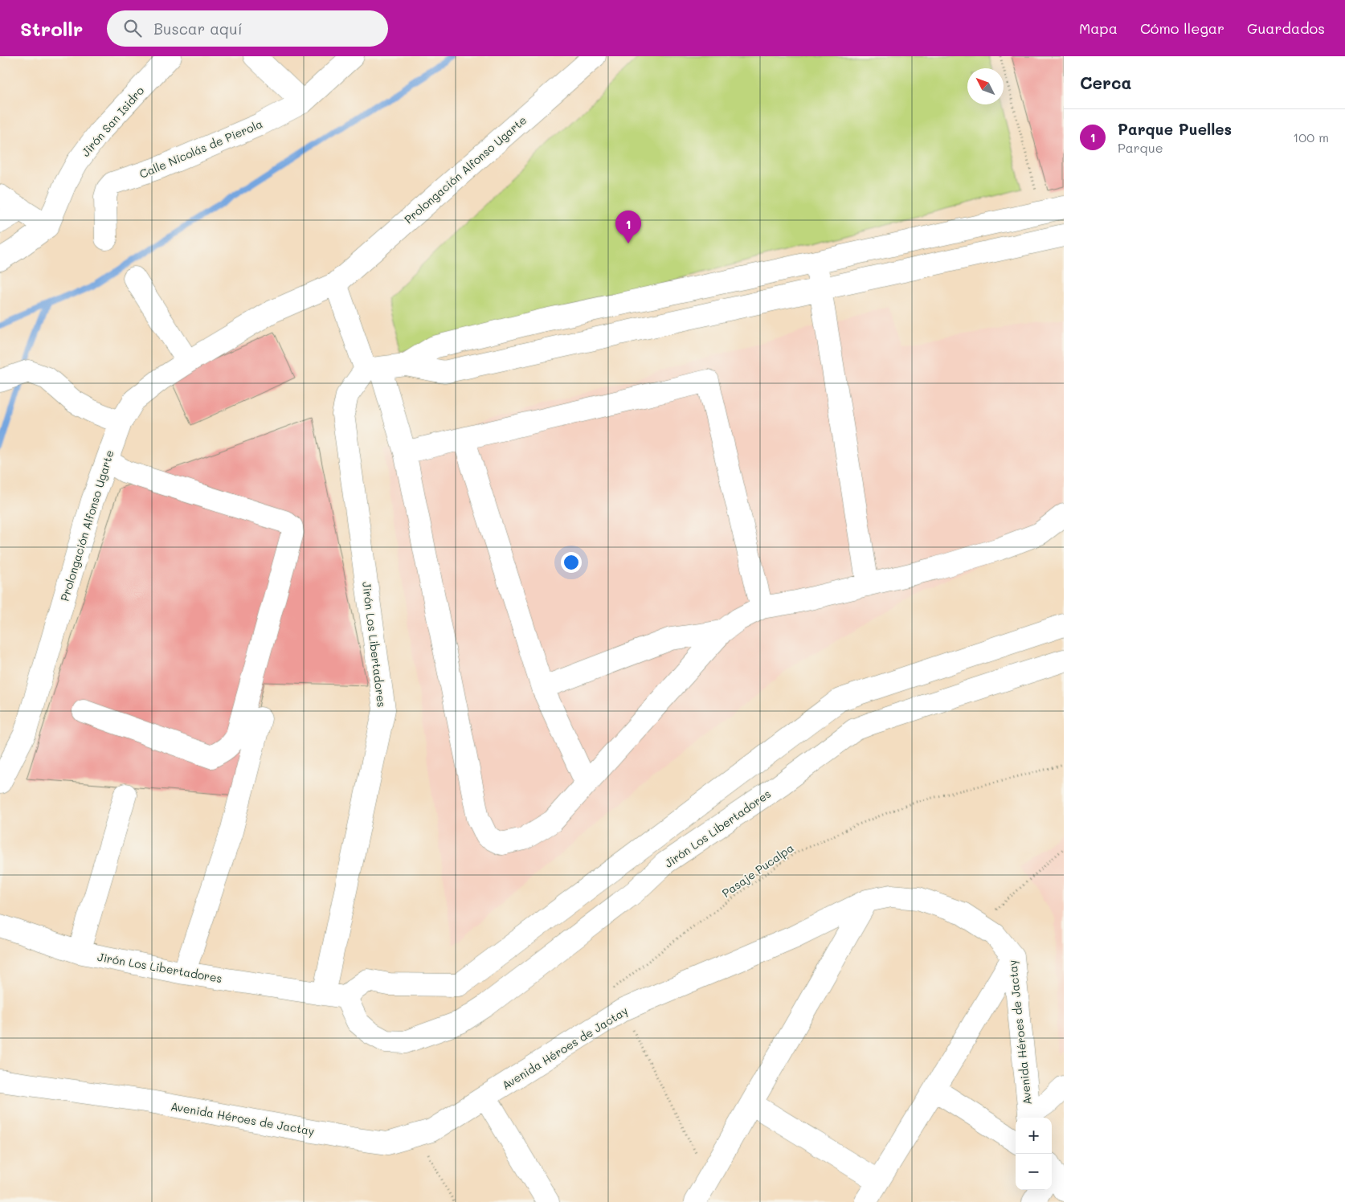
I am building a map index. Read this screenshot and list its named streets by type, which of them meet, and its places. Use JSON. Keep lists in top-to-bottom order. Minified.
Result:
{"streets":{"street":["Jirón San Isidro","Calle Nicolás de Pierola","Prolongación Alfonso Ugarte","Jirón Los Libertadores","Avenida Héroes de Jactay"],"path":["Pasaje Pucalpa"]},"north":"top left","page":{"header":"Strollr","search":"Buscar aquí","nav":["Mapa","Cómo llegar","Guardados"],"heading":"Cerca","list":[{"mark":"1","name":"Parque Puelles","note":"Parque","value":"100 m"}],"pins":"1","map_buttons":["+","−"]}}
